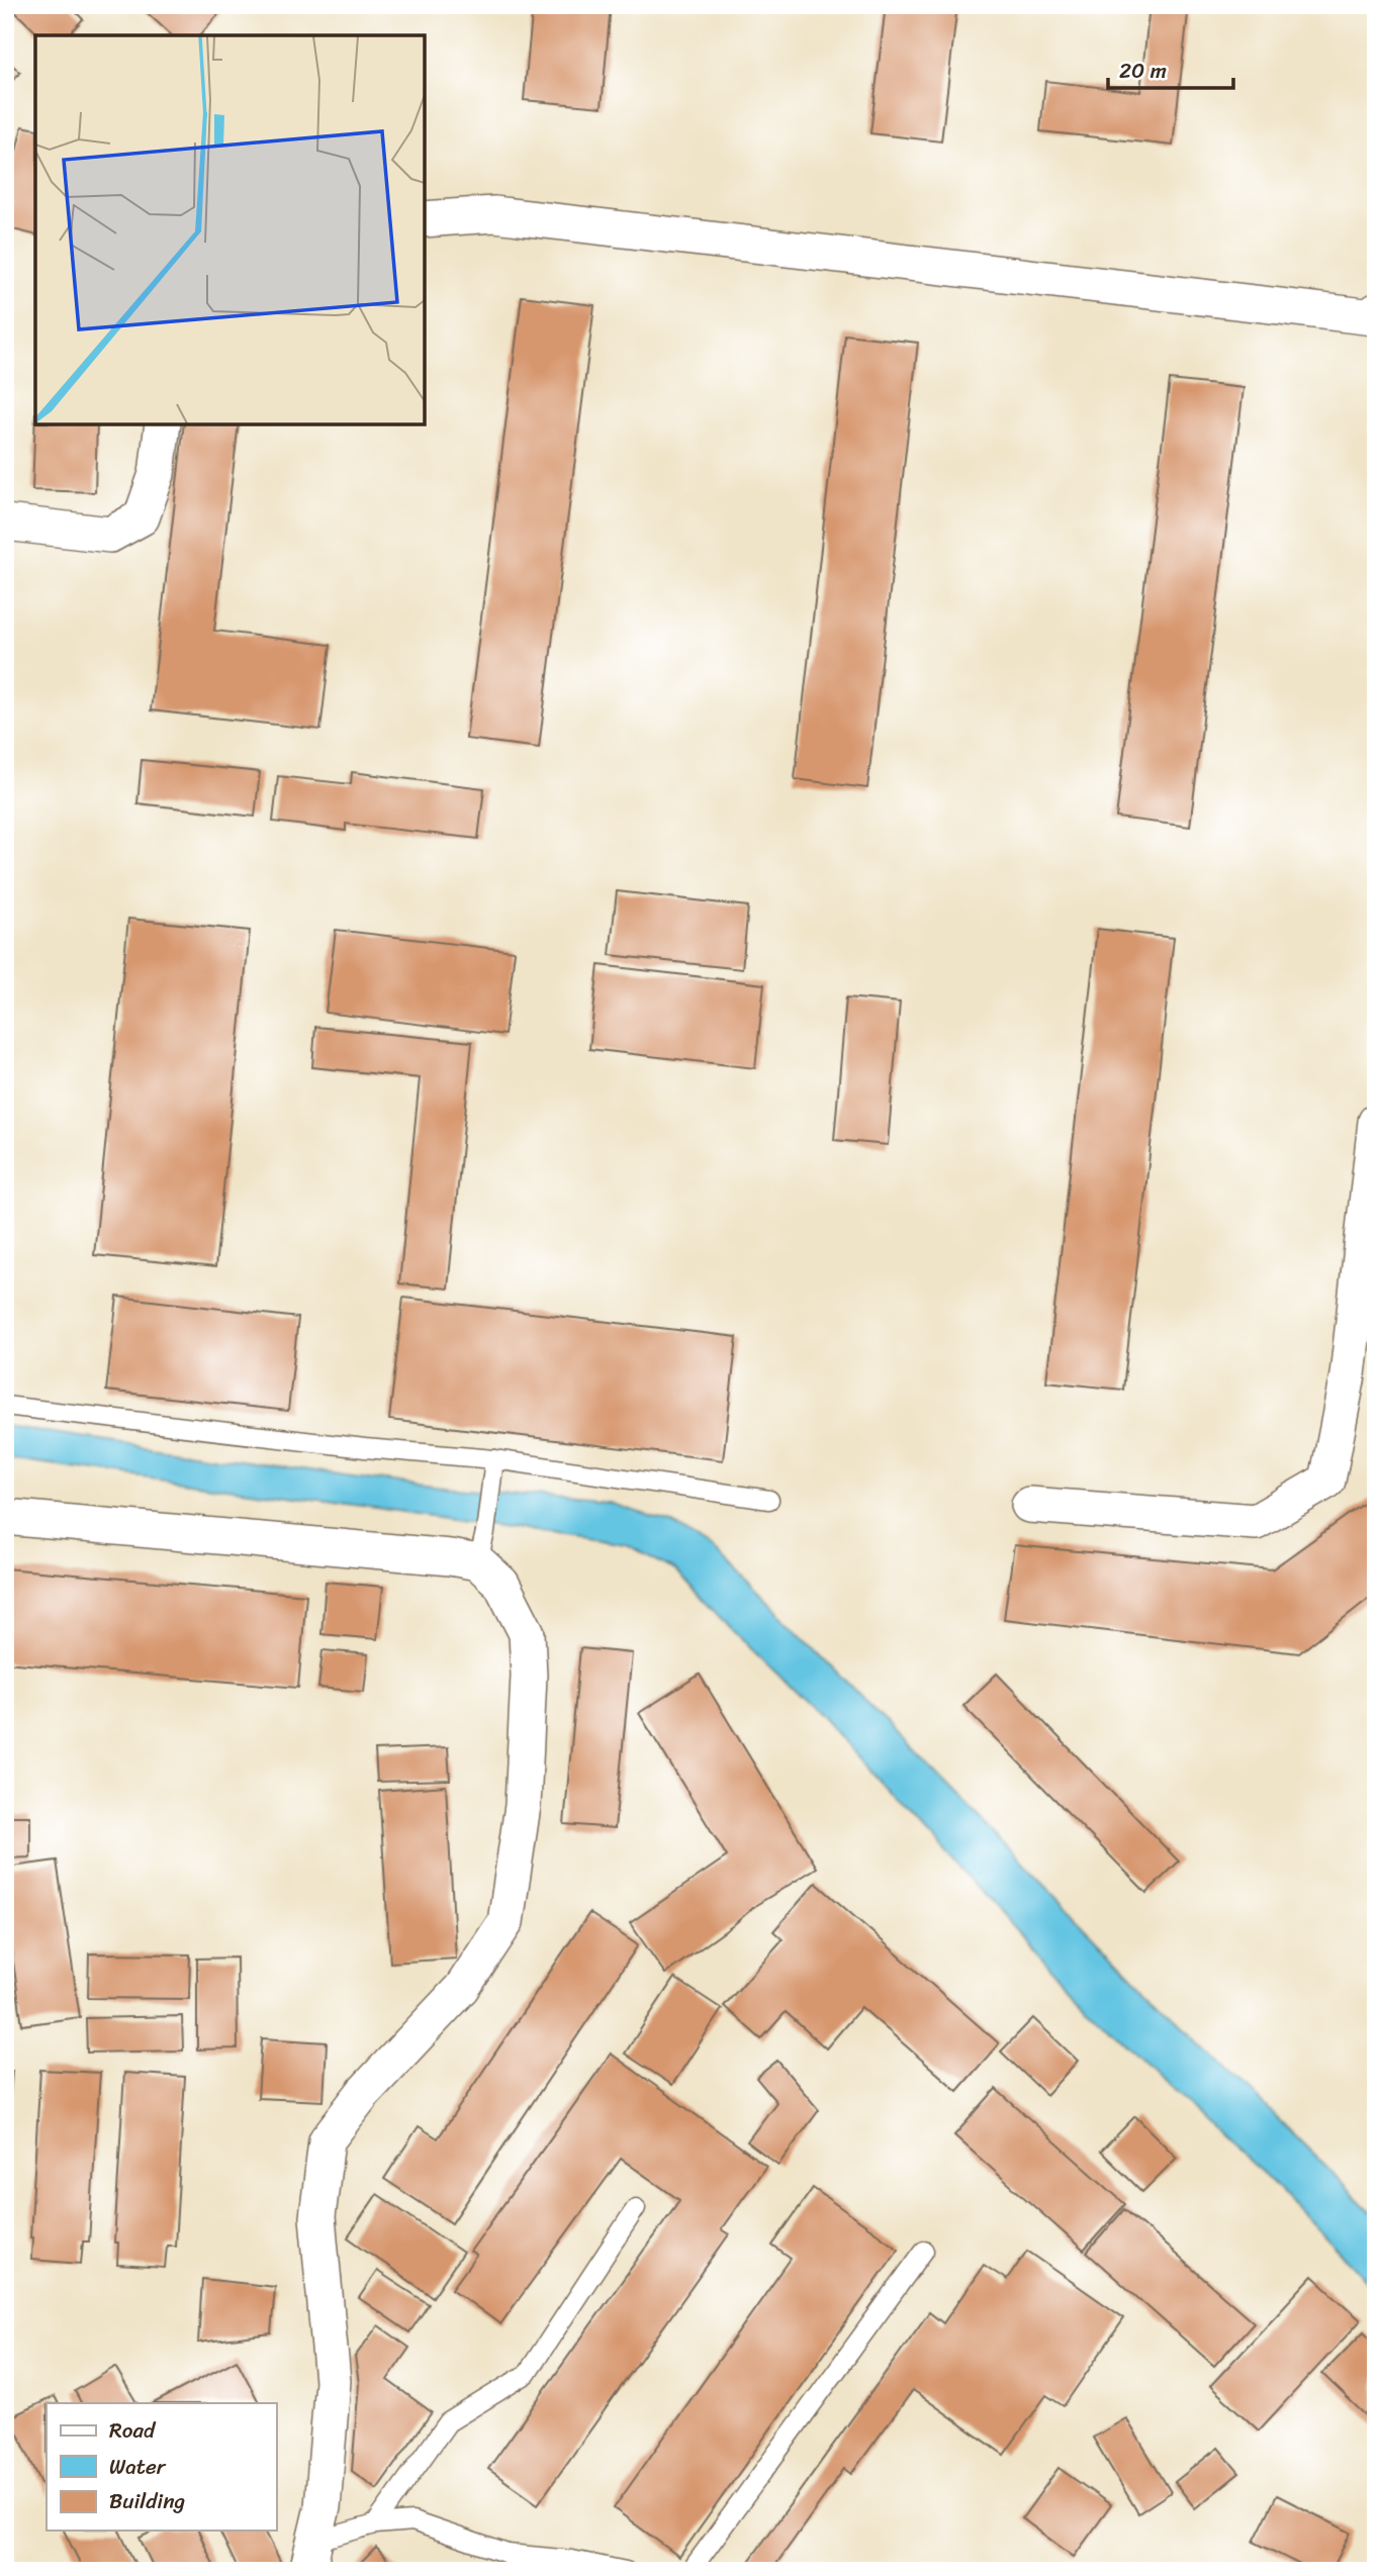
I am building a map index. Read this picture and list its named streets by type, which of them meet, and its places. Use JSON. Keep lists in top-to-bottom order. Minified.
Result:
{"legend":["Road","Water","Building"],"scale_bar":"20 m"}
